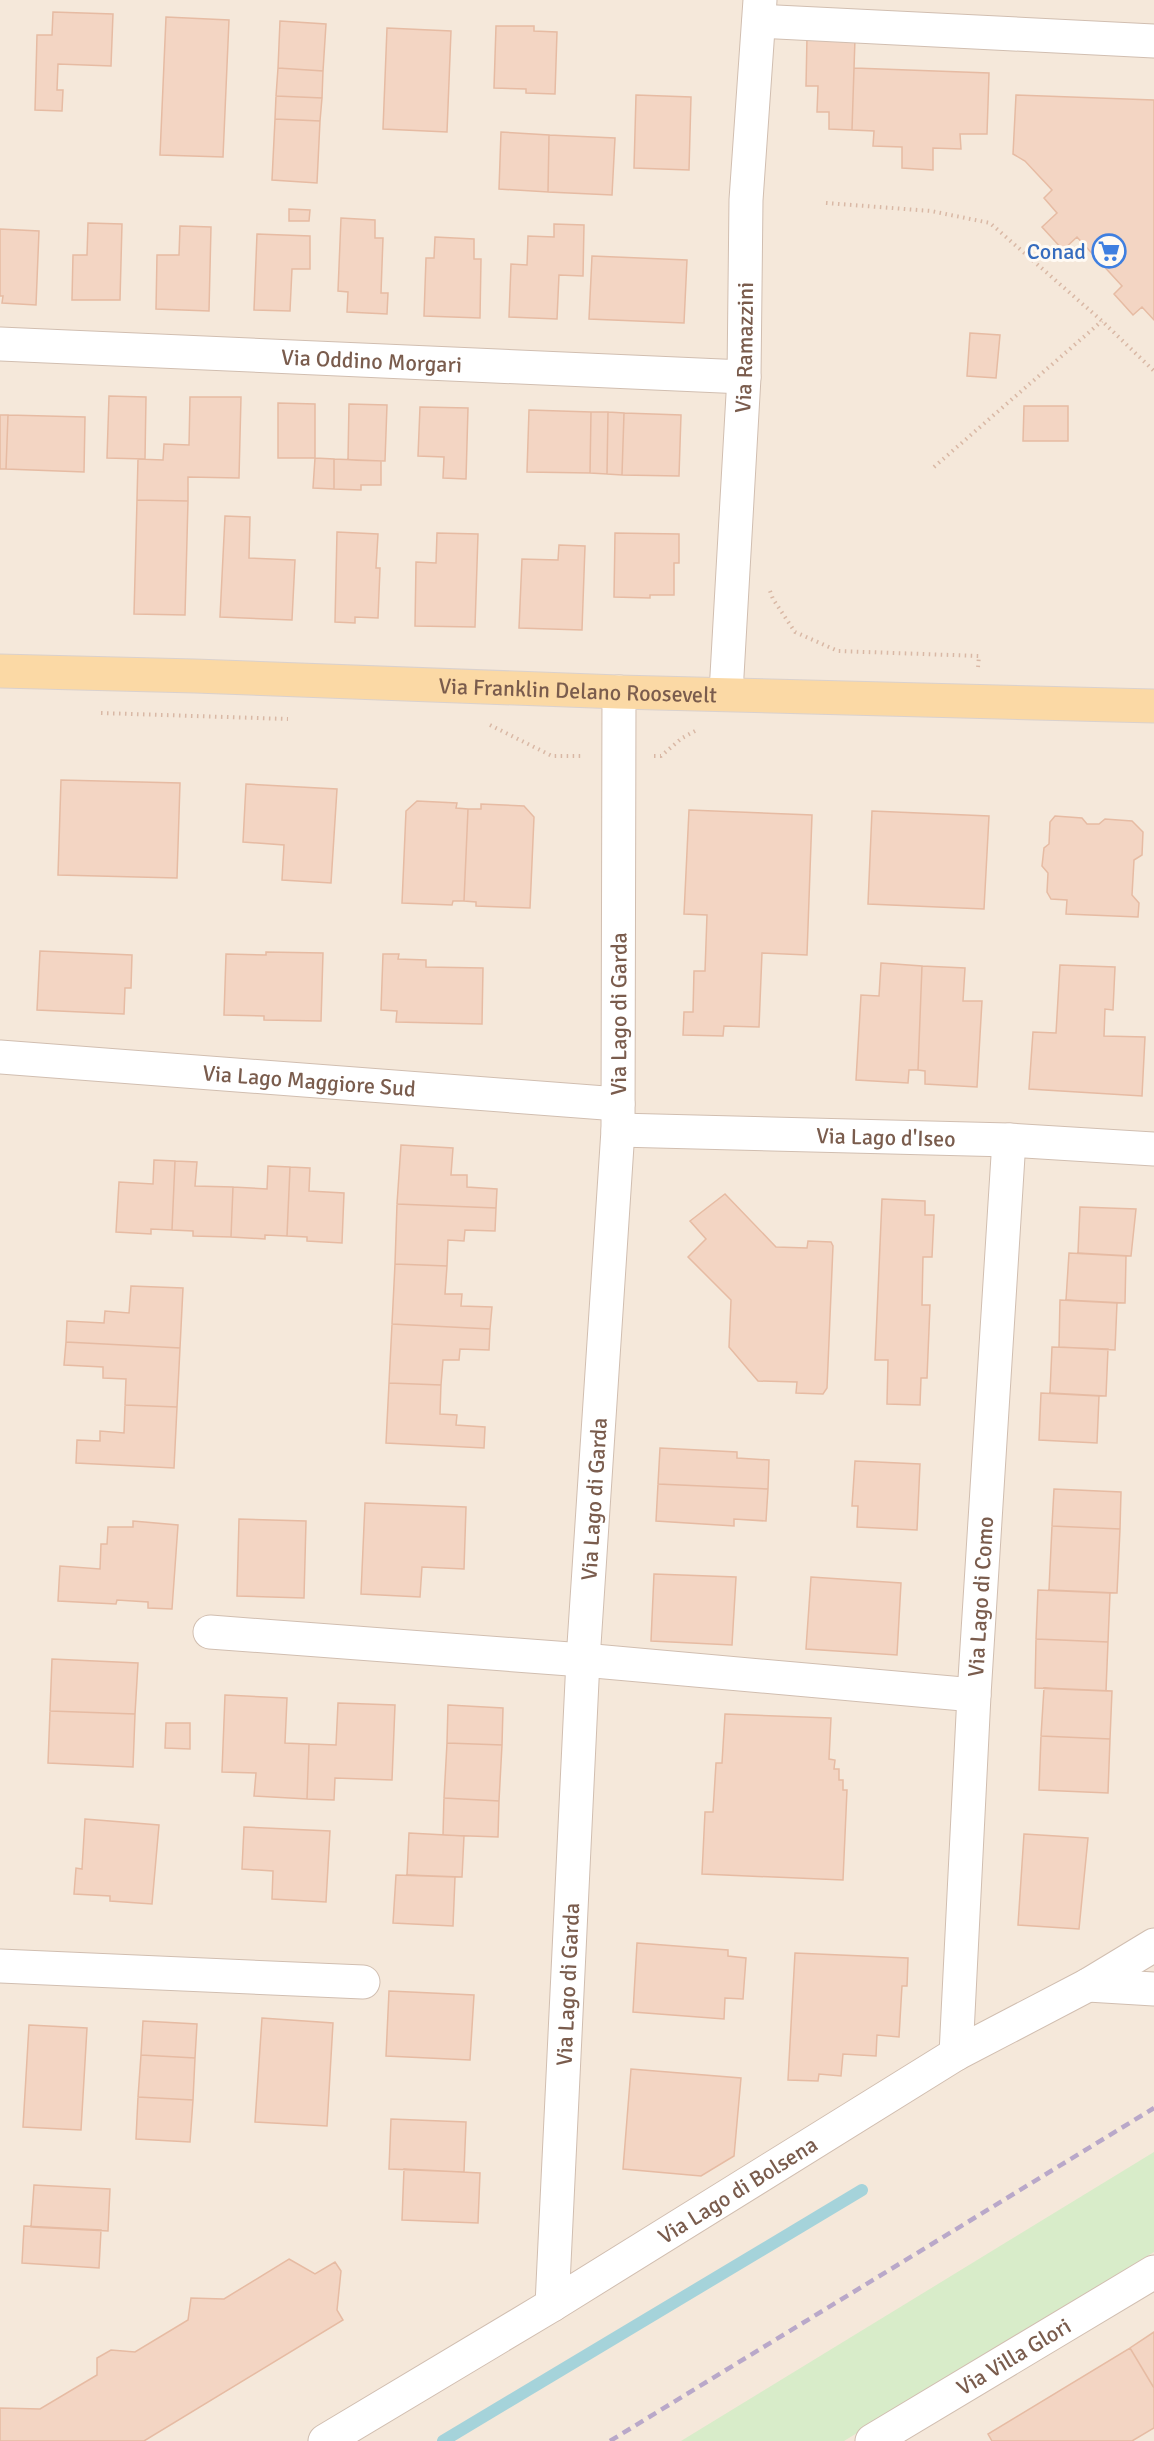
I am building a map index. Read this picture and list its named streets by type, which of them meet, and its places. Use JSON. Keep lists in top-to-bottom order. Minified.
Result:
{"streets":{"main road":["Via Franklin Delano Roosevelt"],"street":["Via Ramazzini","Via Oddino Morgari","Via Lago di Garda","Via Lago Maggiore Sud","Via Lago d'Iseo","Via Lago di Como","Via Lago di Bolsena","Via Villa Glori"]},"crossings":[["Via Ramazzini","Via Oddino Morgari"],["Via Ramazzini","Via Franklin Delano Roosevelt"],["Via Franklin Delano Roosevelt","Via Lago di Garda"],["Via Lago di Garda","Via Lago Maggiore Sud"],["Via Lago di Garda","Via Lago d'Iseo"],["Via Lago di Garda","Via Lago di Bolsena"],["Via Lago Maggiore Sud","Via Lago d'Iseo"],["Via Lago d'Iseo","Via Lago di Como"],["Via Lago di Como","Via Lago di Bolsena"]],"places":{"supermarket":["Conad"]}}
